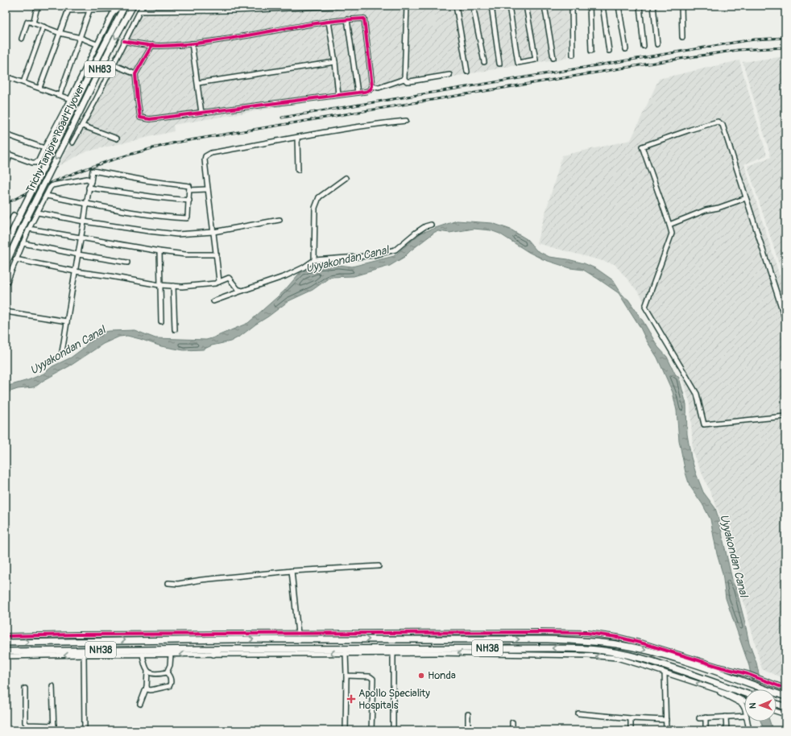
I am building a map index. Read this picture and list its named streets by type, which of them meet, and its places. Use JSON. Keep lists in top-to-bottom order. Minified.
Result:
{"streets":{"highway":["NH83","Trichy Tanjore Road Flyover","NH38"]},"water":["Uyyakondan Canal"],"places":{"other":["Honda"],"health":["Apollo Speciality Hospitals"]},"north":"left"}
